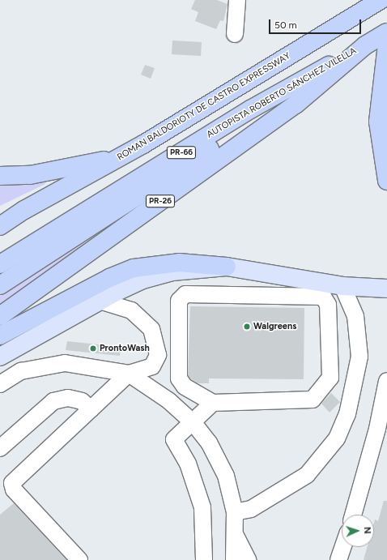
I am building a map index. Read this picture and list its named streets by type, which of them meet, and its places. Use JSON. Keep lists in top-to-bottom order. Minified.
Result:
{"streets":{"highway":["AUTOPISTA ROBERTO SÁNCHEZ VILELLA","ROMAN BALDORIOTY DE CASTRO EXPRESSWAY","PR-66","PR-26"]},"crossings":[["AUTOPISTA ROBERTO SÁNCHEZ VILELLA","PR-26"]],"places":["Walgreens","ProntoWash"],"scale_bar":"50 m","north":"right"}
